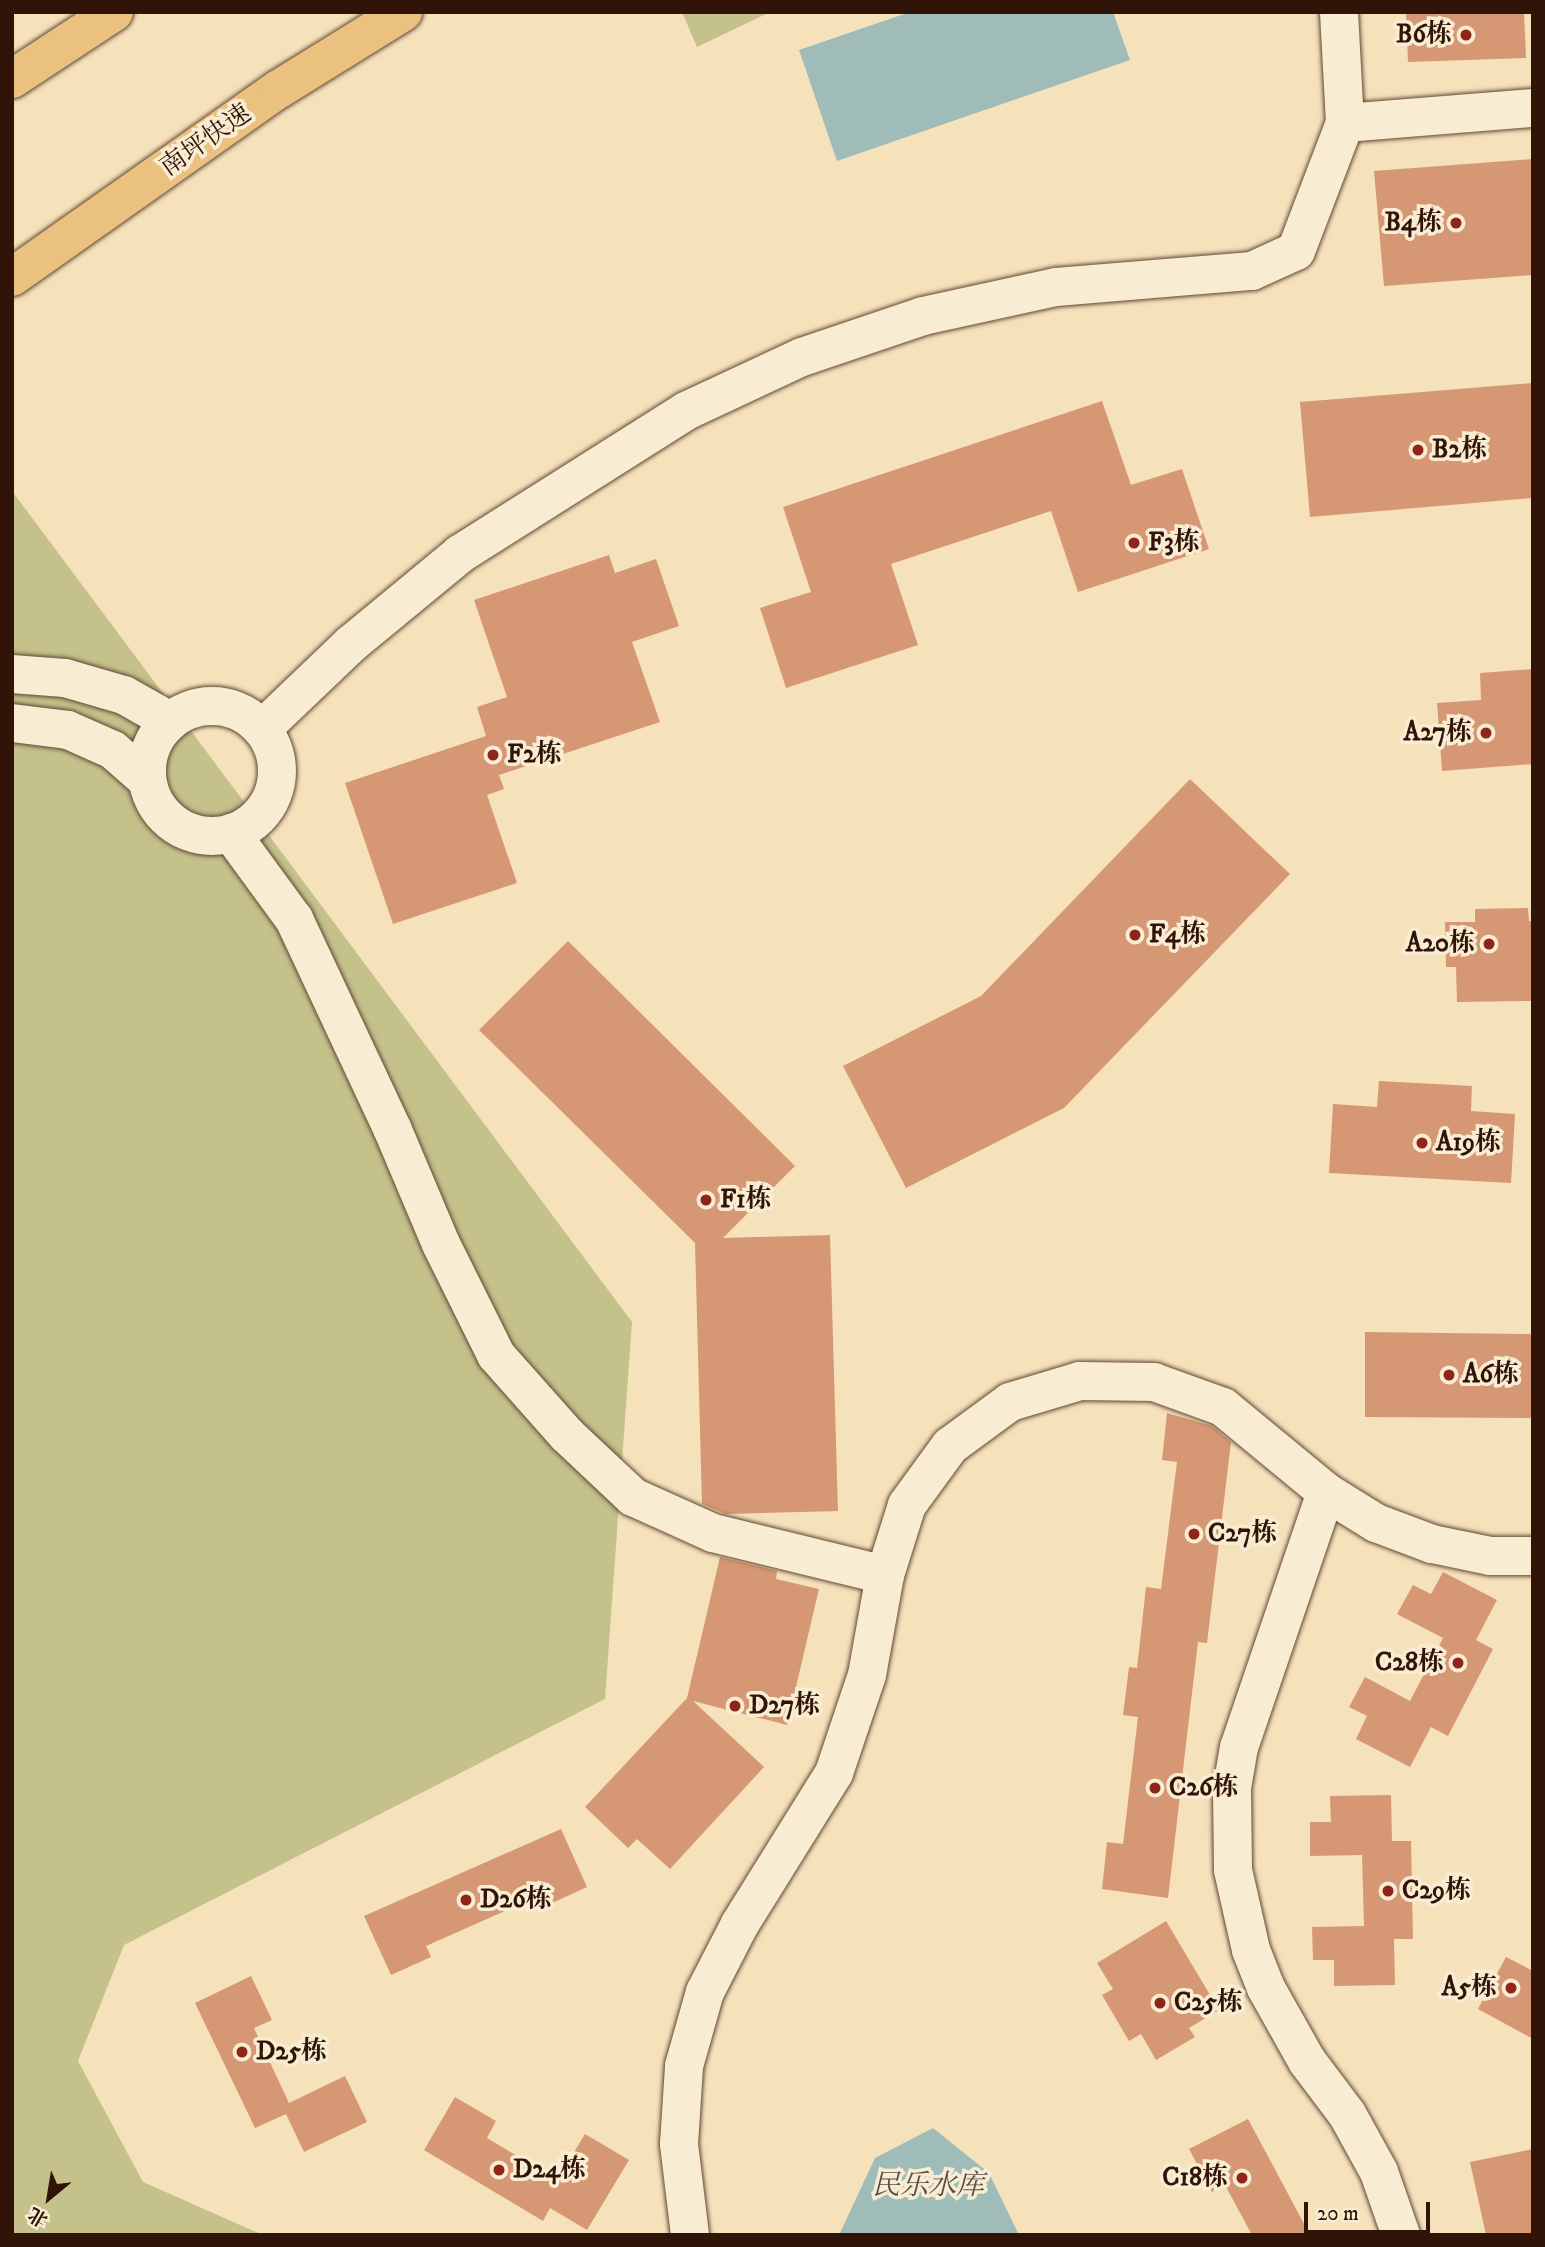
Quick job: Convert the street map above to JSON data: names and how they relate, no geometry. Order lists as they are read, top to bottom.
{
  "streets": {
    "highway": ["南坪快速"]
  },
  "water": ["民乐水库"],
  "places": [
    "B6栋",
    "B4栋",
    "B2栋",
    "F3栋",
    "A27栋",
    "F2栋",
    "F4栋",
    "A20栋",
    "A19栋",
    "F1栋",
    "A6栋",
    "C27栋",
    "C28栋",
    "D27栋",
    "C26栋",
    "C29栋",
    "D26栋",
    "A5栋",
    "C25栋",
    "D25栋",
    "D24栋",
    "C18栋"
  ],
  "scale_bar": "20 m",
  "north": "bottom left"
}
